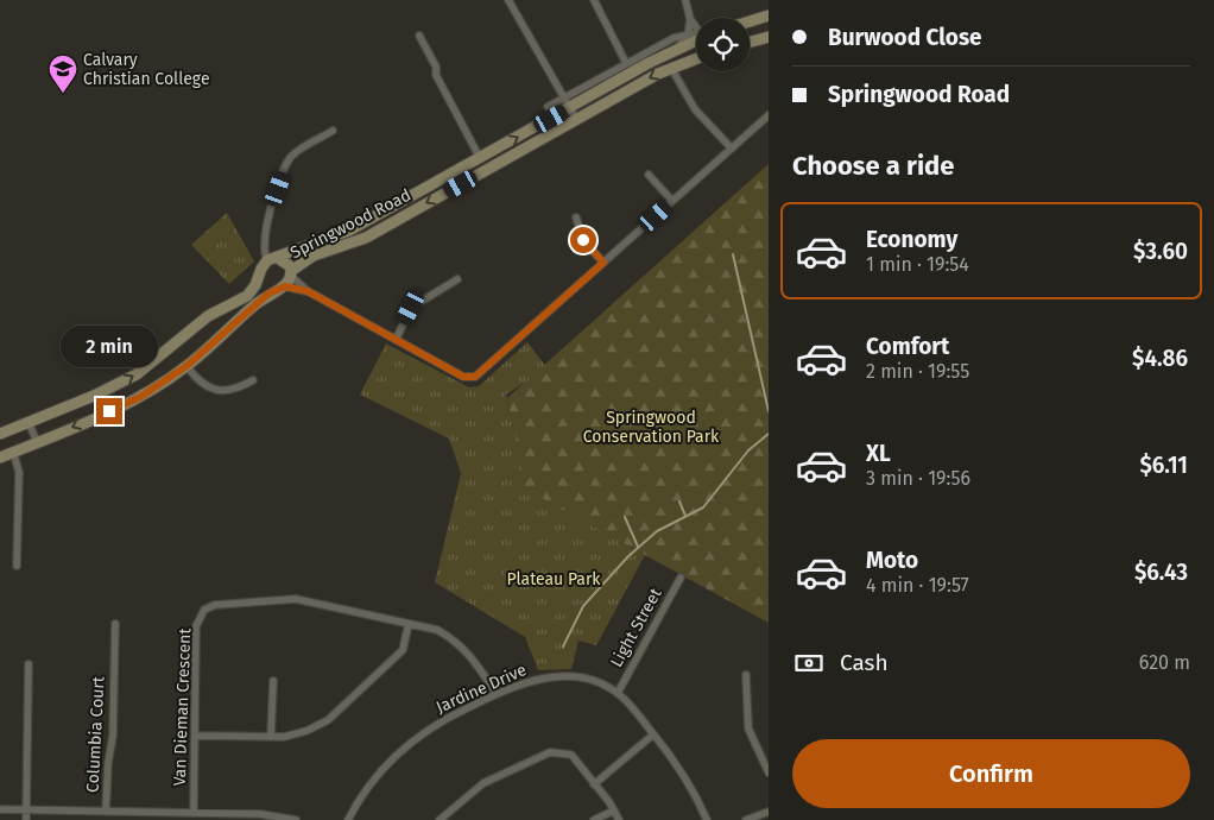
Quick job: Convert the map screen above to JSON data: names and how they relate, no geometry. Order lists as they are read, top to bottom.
{
  "streets": {
    "main road": ["Springwood Road"],
    "street": [
      "Light Street",
      "Jardine Drive",
      "Van Dieman Crescent",
      "Columbia Court"
    ]
  },
  "crossings": [
    ["Light Street", "Jardine Drive"],
    ["Jardine Drive", "Van Dieman Crescent"]
  ],
  "parks": ["Springwood Conservation Park", "Plateau Park"],
  "places": {
    "school or university": ["Calvary Christian College"]
  },
  "page": {
    "banner": ["Burwood Close", "Springwood Road"],
    "heading": "Choose a ride",
    "list": [
      {
        "name": "Economy",
        "note": "1 min · 19:54",
        "value": "$3.60"
      },
      {
        "name": "Comfort",
        "note": "2 min · 19:55",
        "value": "$4.86"
      },
      {
        "name": "XL",
        "note": "3 min · 19:56",
        "value": "$6.11"
      },
      {
        "name": "Moto",
        "note": "4 min · 19:57",
        "value": "$6.43"
      }
    ],
    "bubble": "2 min",
    "pay": ["Cash", "620 m"],
    "buttons": "Confirm"
  }
}
